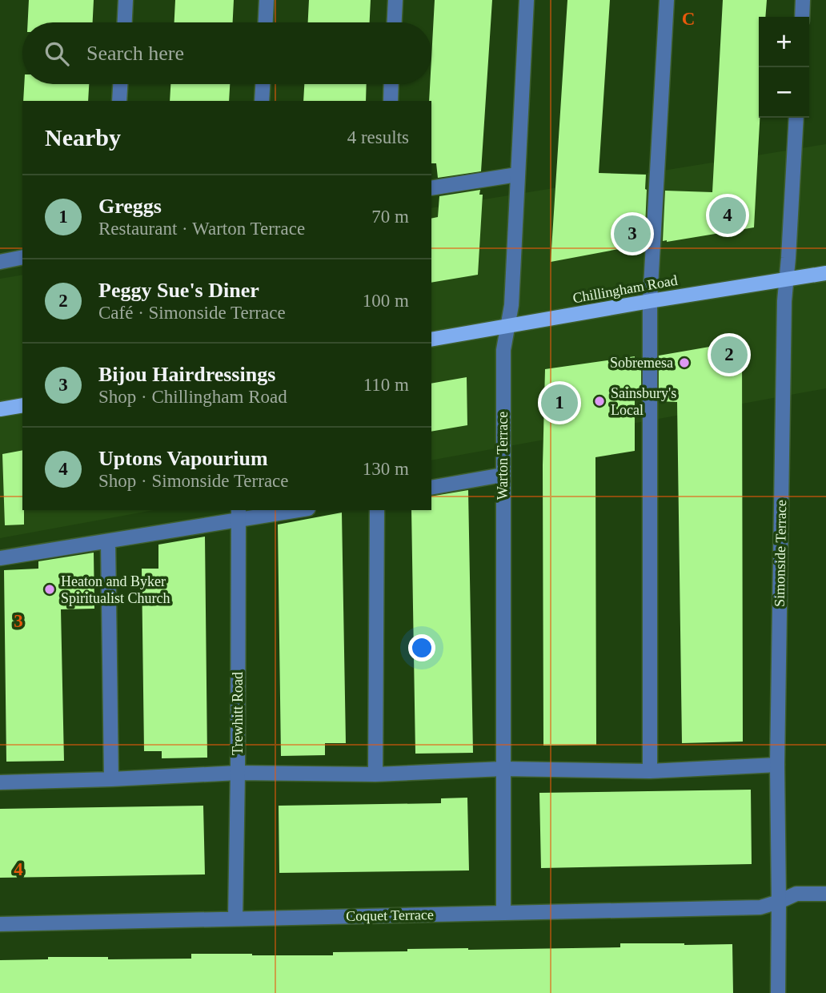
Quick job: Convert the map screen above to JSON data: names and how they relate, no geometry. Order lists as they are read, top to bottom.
{
  "streets": {
    "main road": ["Chillingham Road"],
    "street": [
      "Warton Terrace",
      "Simonside Terrace",
      "Trewhitt Road",
      "Coquet Terrace"
    ]
  },
  "crossings": [
    ["Chillingham Road", "Warton Terrace"],
    ["Chillingham Road", "Simonside Terrace"],
    ["Warton Terrace", "Coquet Terrace"],
    ["Simonside Terrace", "Coquet Terrace"],
    ["Trewhitt Road", "Coquet Terrace"]
  ],
  "places": ["Sobremesa", "Sainsbury's Local", "Heaton and Byker Spiritualist Church"],
  "page": {
    "map_buttons": ["+", "−"],
    "search": "Search here",
    "heading": ["Nearby", "4 results"],
    "list": [
      {
        "mark": "1",
        "name": "Greggs",
        "note": "Restaurant · Warton Terrace",
        "value": "70 m"
      },
      {
        "mark": "2",
        "name": "Peggy Sue's Diner",
        "note": "Café · Simonside Terrace",
        "value": "100 m"
      },
      {
        "mark": "3",
        "name": "Bijou Hairdressings",
        "note": "Shop · Chillingham Road",
        "value": "110 m"
      },
      {
        "mark": "4",
        "name": "Uptons Vapourium",
        "note": "Shop · Simonside Terrace",
        "value": "130 m"
      }
    ],
    "pins": [
      "4",
      "3",
      "2",
      "1"
    ]
  },
  "grid": {
    "columns": ["C"],
    "rows": ["3", "4"]
  }
}
